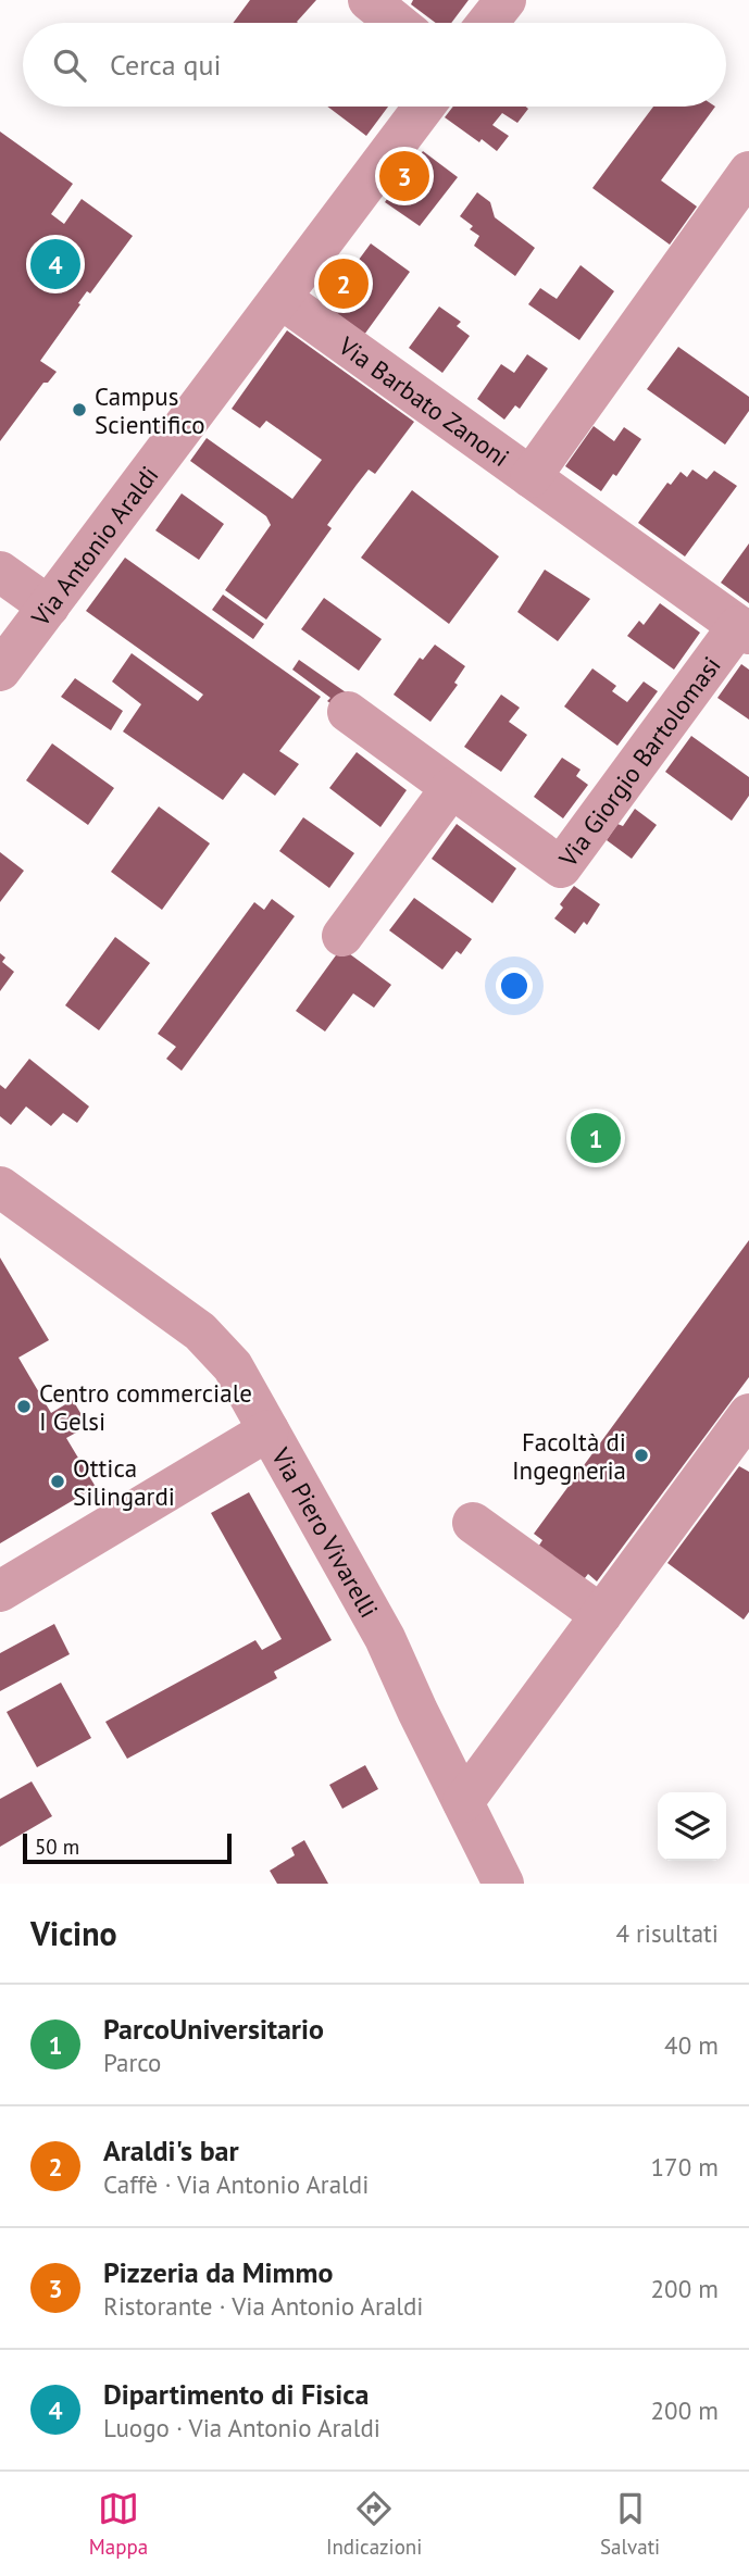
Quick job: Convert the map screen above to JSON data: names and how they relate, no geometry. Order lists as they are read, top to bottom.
{
  "streets": {
    "street": [
      "Via Barbato Zanoni",
      "Via Antonio Araldi",
      "Via Giorgio Bartolomasi",
      "Via Piero Vivarelli"
    ]
  },
  "crossings": [
    ["Via Barbato Zanoni", "Via Antonio Araldi"],
    ["Via Barbato Zanoni", "Via Giorgio Bartolomasi"]
  ],
  "places": [
    "Campus Scientifico",
    "Centro commerciale I Gelsi",
    "Facoltà di Ingegneria",
    "Ottica Silingardi"
  ],
  "scale_bar": "50 m",
  "page": {
    "search": "Cerca qui",
    "pins": [
      "3",
      "4",
      "2",
      "1"
    ],
    "scale": "50 m",
    "heading": ["Vicino", "4 risultati"],
    "list": [
      {
        "mark": "1",
        "name": "ParcoUniversitario",
        "note": "Parco",
        "value": "40 m"
      },
      {
        "mark": "2",
        "name": "Araldi's bar",
        "note": "Caffè · Via Antonio Araldi",
        "value": "170 m"
      },
      {
        "mark": "3",
        "name": "Pizzeria da Mimmo",
        "note": "Ristorante · Via Antonio Araldi",
        "value": "200 m"
      },
      {
        "mark": "4",
        "name": "Dipartimento di Fisica",
        "note": "Luogo · Via Antonio Araldi",
        "value": "200 m"
      }
    ],
    "nav": ["Mappa", "Indicazioni", "Salvati"]
  }
}
